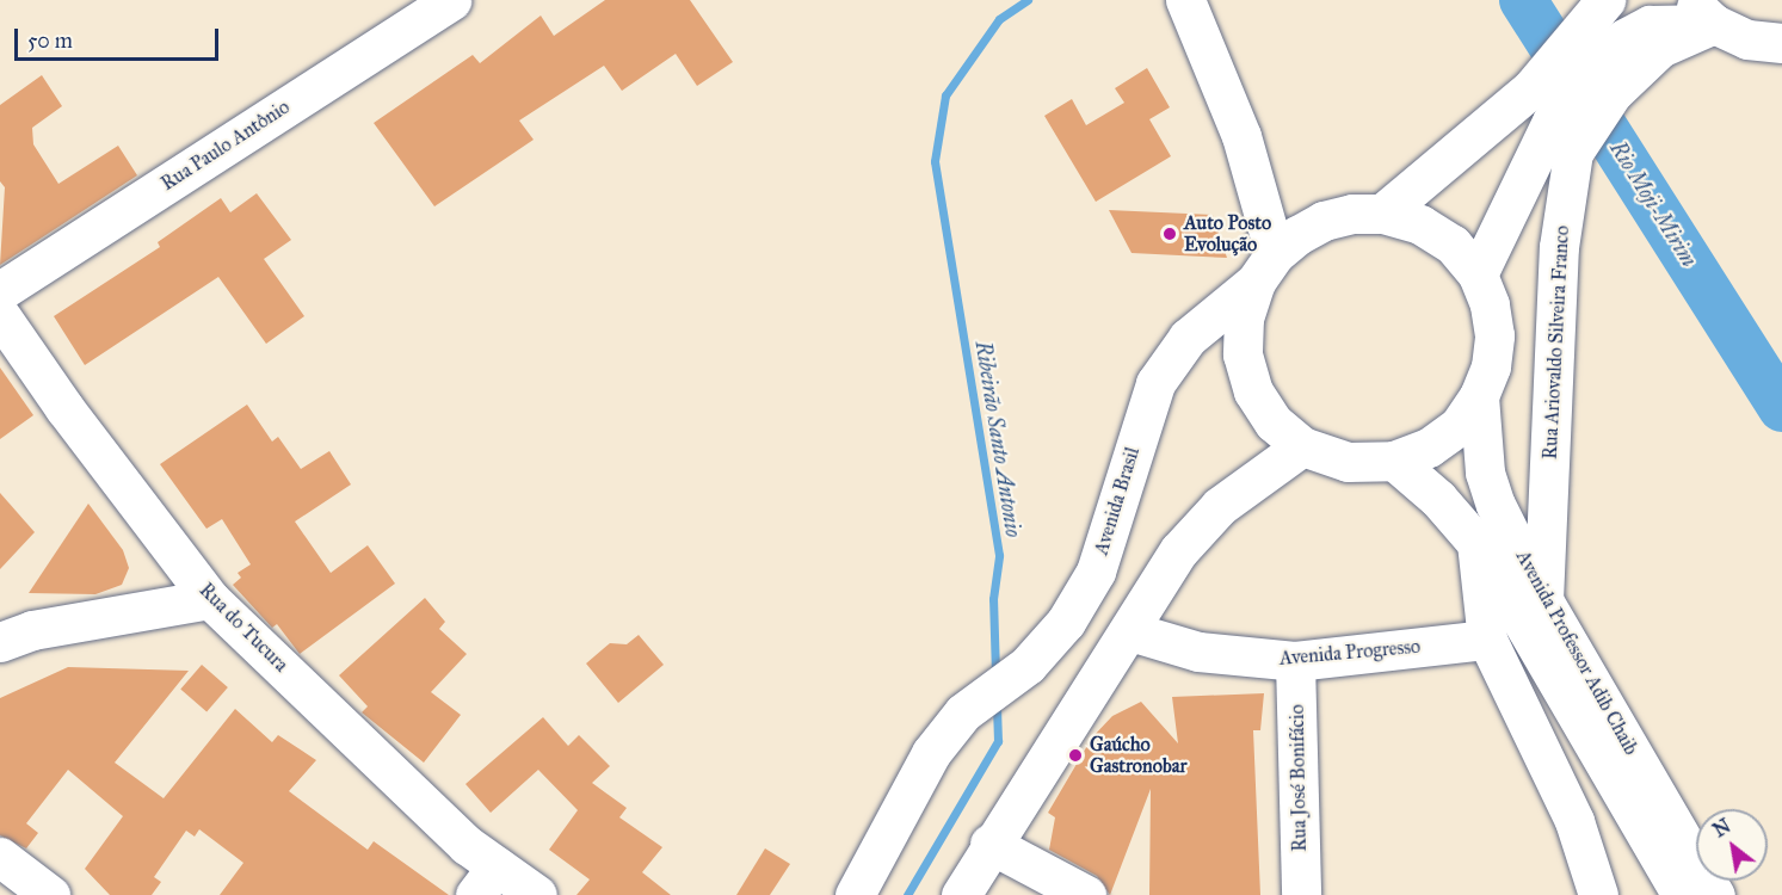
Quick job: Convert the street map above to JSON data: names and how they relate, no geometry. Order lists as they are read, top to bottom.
{
  "streets": {
    "main road": [
      "Rua Paulo Antônio",
      "Rua Ariovaldo Silveira Franco",
      "Avenida Brasil",
      "Rua do Tucura",
      "Avenida Progresso",
      "Avenida Professor Adib Chaib",
      "Rua José Bonifácio"
    ]
  },
  "crossings": [
    ["Rua Ariovaldo Silveira Franco", "Avenida Professor Adib Chaib"],
    ["Avenida Brasil", "Avenida Professor Adib Chaib"],
    ["Avenida Progresso", "Rua José Bonifácio"]
  ],
  "water": ["Rio Moji-Mirim", "Ribeirão Santo Antonio"],
  "places": ["Auto Posto Evolução", "Gaúcho Gastronobar"],
  "scale_bar": "50 m",
  "north": "top left"
}
